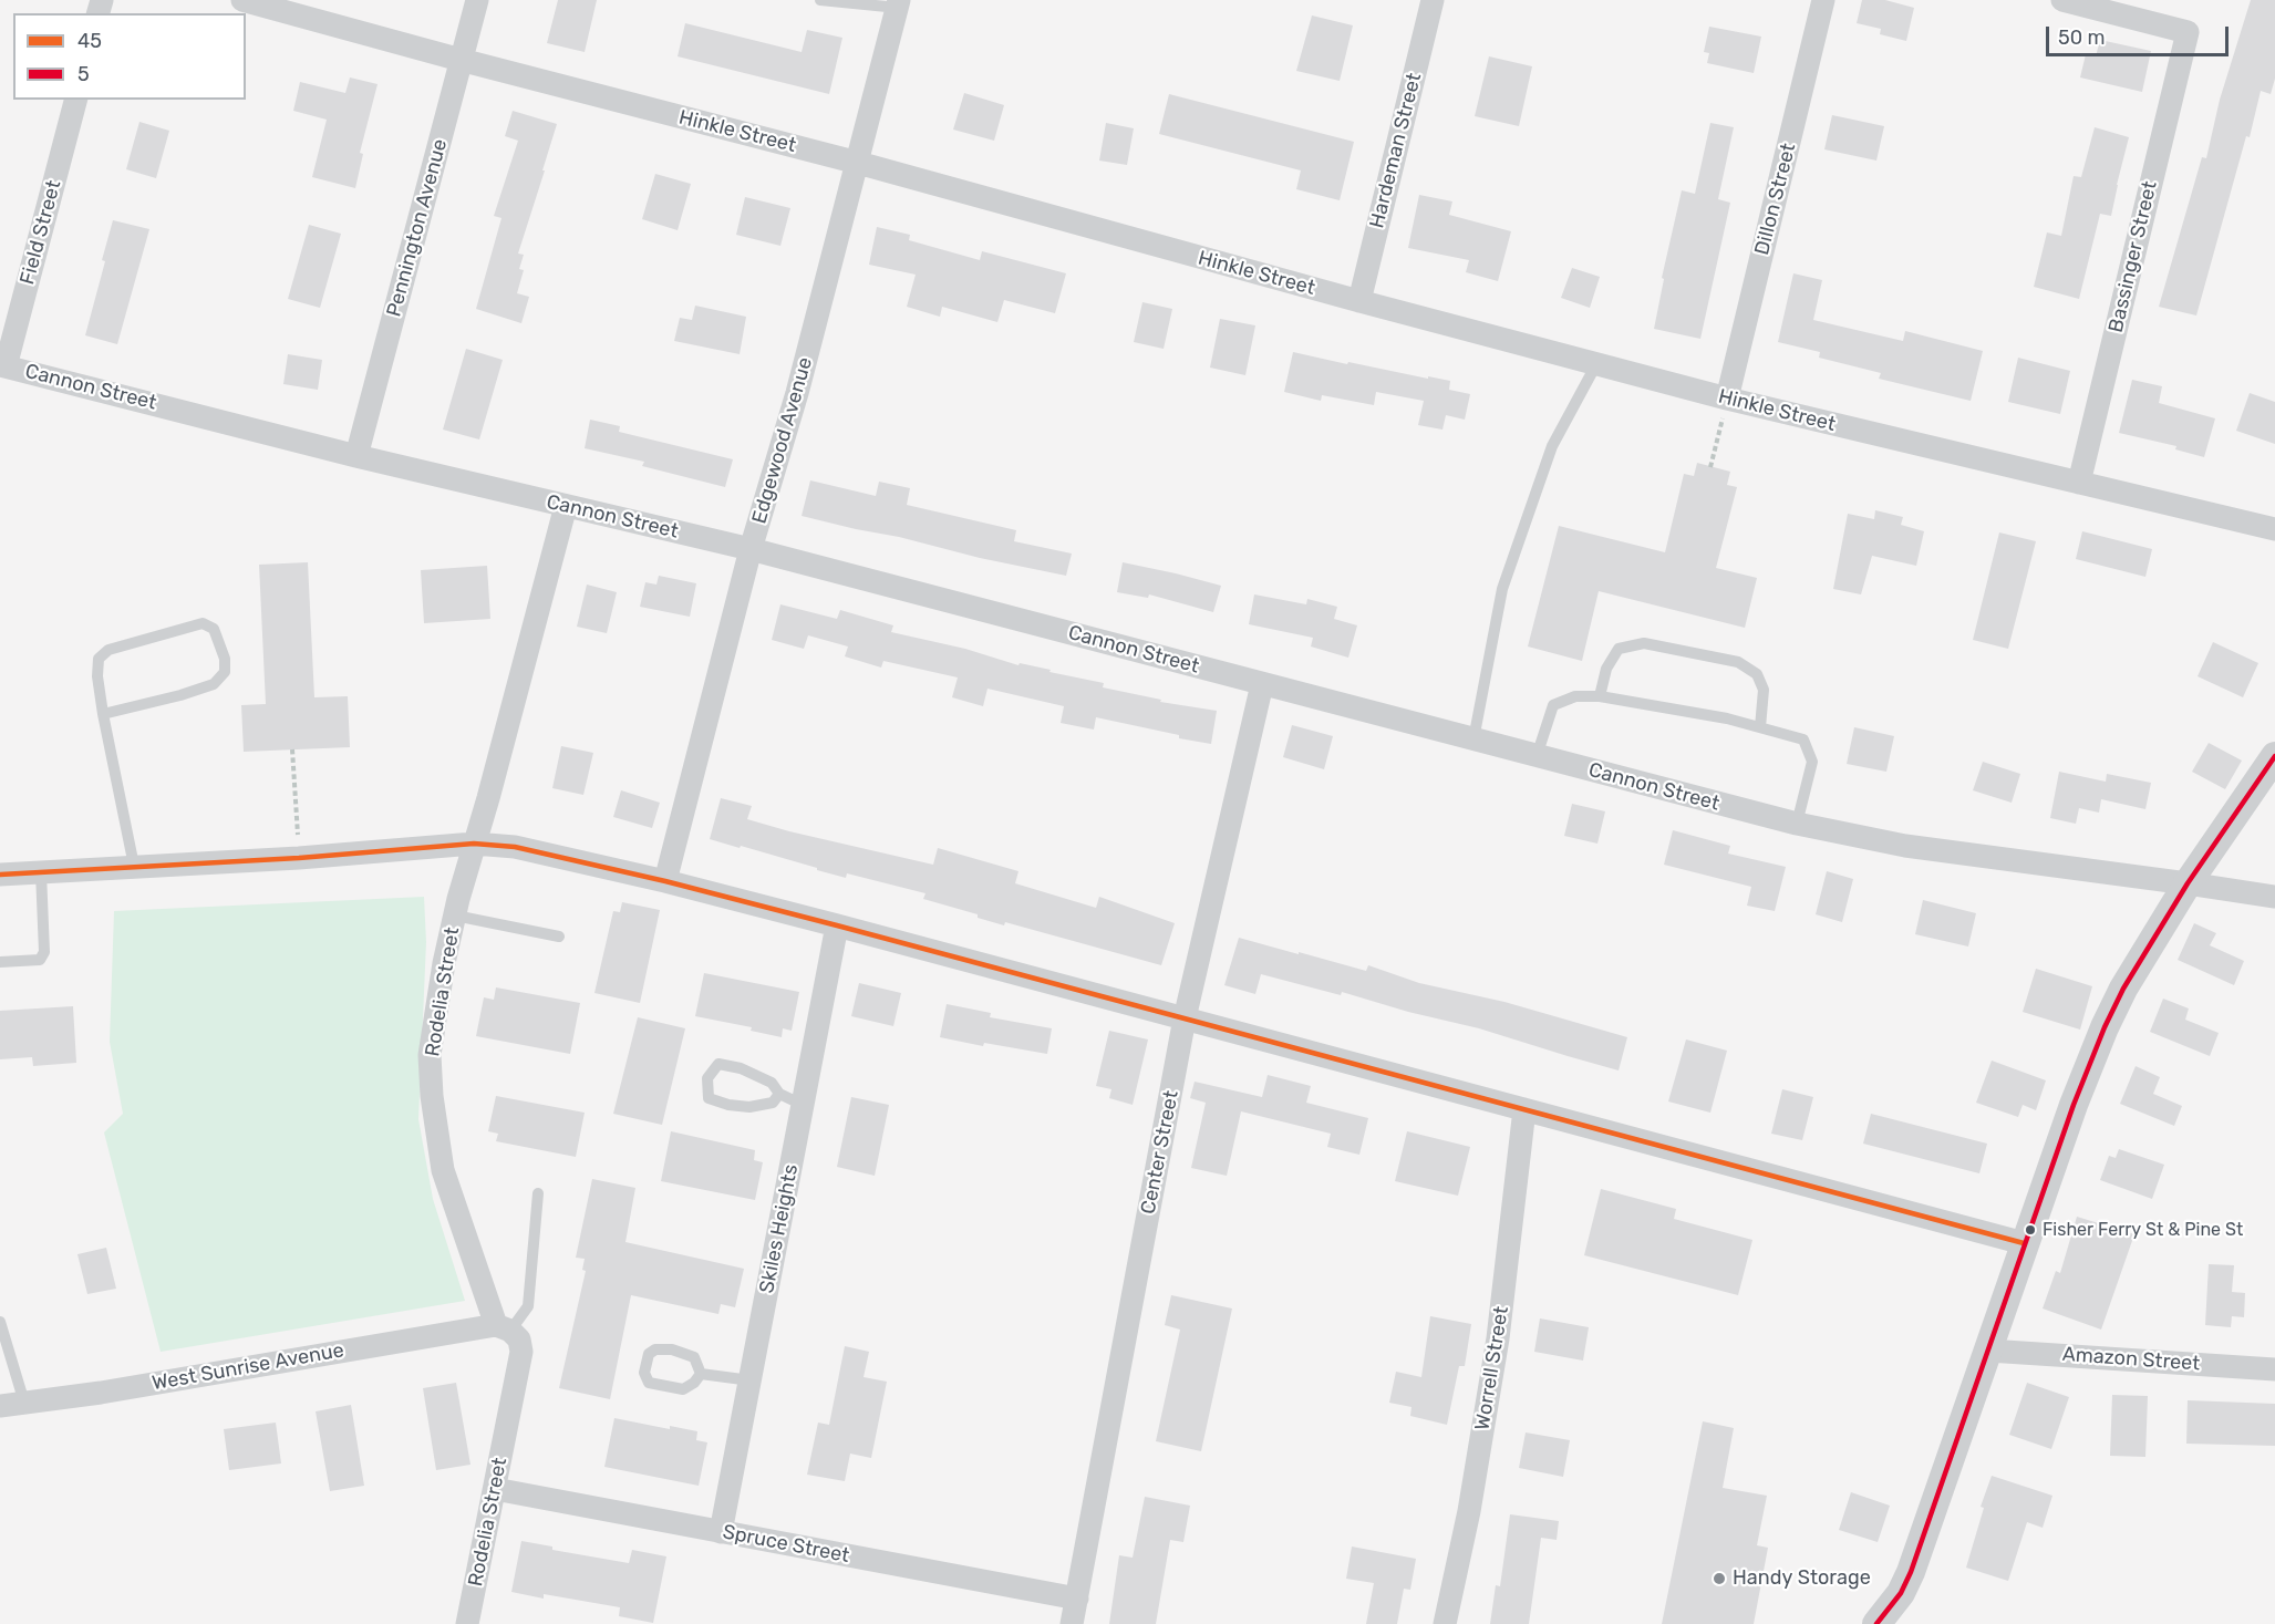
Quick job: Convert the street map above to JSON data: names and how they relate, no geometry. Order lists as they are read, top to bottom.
{
  "streets": {
    "street": [
      "Hinkle Street",
      "Hardeman Street",
      "Dillon Street",
      "Pennington Avenue",
      "Field Street",
      "Bassinger Street",
      "Cannon Street",
      "Edgewood Avenue",
      "Rodelia Street",
      "Center Street",
      "Skiles Heights",
      "Amazon Street",
      "West Sunrise Avenue",
      "Worrell Street",
      "Spruce Street"
    ]
  },
  "crossings": [
    ["Hinkle Street", "Hardeman Street"],
    ["Hinkle Street", "Dillon Street"],
    ["Hinkle Street", "Pennington Avenue"],
    ["Hinkle Street", "Bassinger Street"],
    ["Hinkle Street", "Edgewood Avenue"],
    ["Pennington Avenue", "Cannon Street"],
    ["Field Street", "Cannon Street"],
    ["Cannon Street", "Edgewood Avenue"],
    ["Cannon Street", "Rodelia Street"],
    ["Cannon Street", "Center Street"],
    ["Rodelia Street", "West Sunrise Avenue"],
    ["Rodelia Street", "Spruce Street"],
    ["Center Street", "Spruce Street"],
    ["Skiles Heights", "Spruce Street"]
  ],
  "places": ["Fisher Ferry St & Pine St", "Handy Storage"],
  "lines": ["transit line 5", "transit line 45"],
  "legend": ["45", "5"],
  "scale_bar": "50 m"
}
